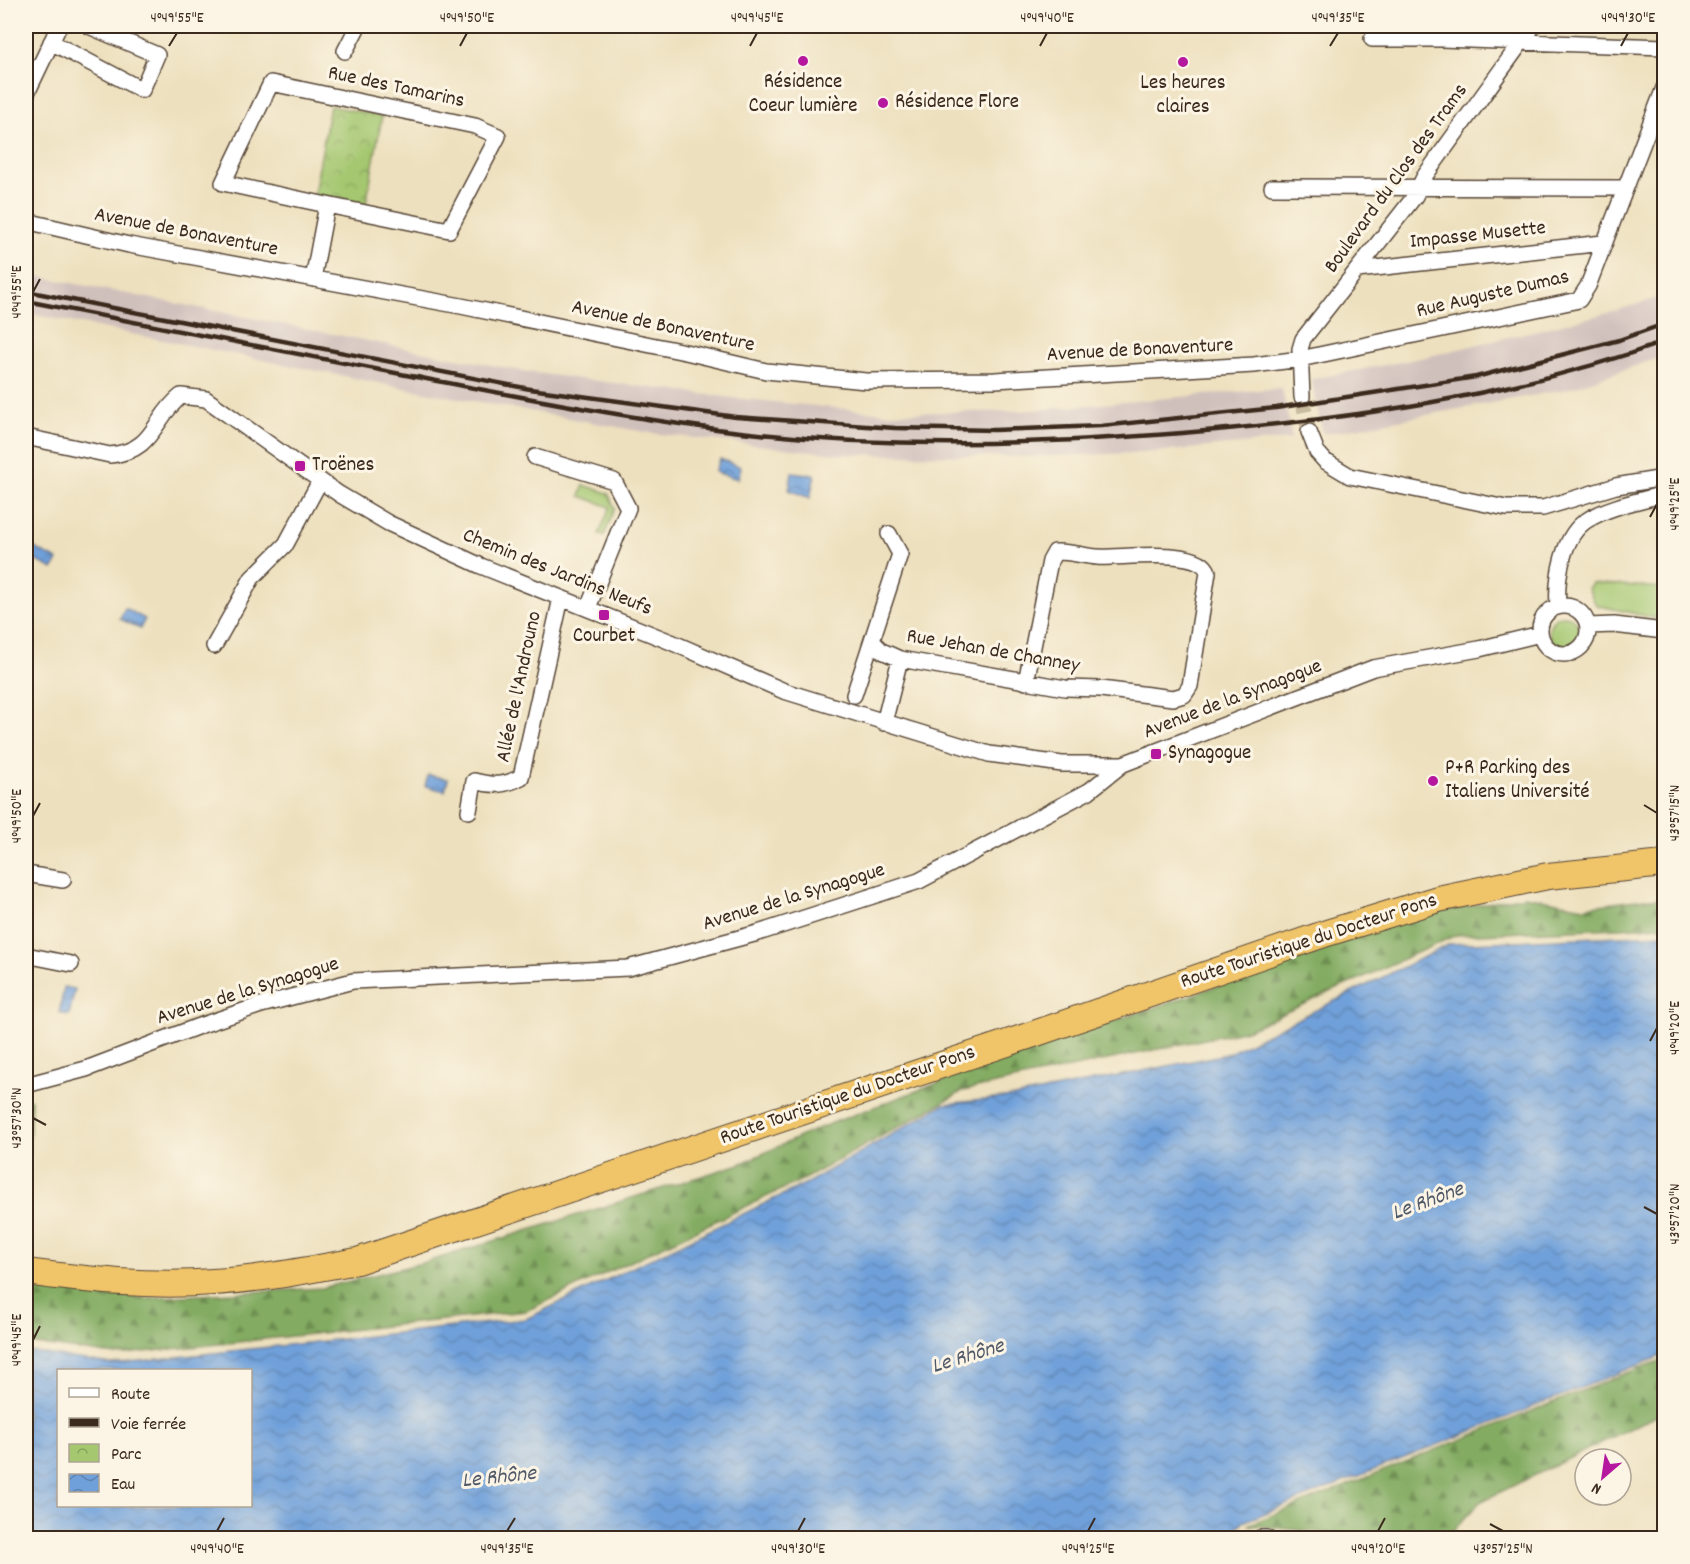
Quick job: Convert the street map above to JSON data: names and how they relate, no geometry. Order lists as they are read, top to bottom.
{
  "streets": {
    "highway": ["Route Touristique du Docteur Pons"],
    "street": [
      "Rue des Tamarins",
      "Boulevard du Clos des Trams",
      "Avenue de Bonaventure",
      "Impasse Musette",
      "Rue Auguste Dumas",
      "Chemin des Jardins Neufs",
      "Rue Jehan de Channey",
      "Allée de l'Androuno",
      "Avenue de la Synagogue"
    ]
  },
  "crossings": [
    ["Boulevard du Clos des Trams", "Avenue de Bonaventure"],
    ["Boulevard du Clos des Trams", "Impasse Musette"],
    ["Boulevard du Clos des Trams", "Rue Auguste Dumas"],
    ["Avenue de Bonaventure", "Rue Auguste Dumas"],
    ["Impasse Musette", "Rue Auguste Dumas"],
    ["Chemin des Jardins Neufs", "Allée de l'Androuno"],
    ["Chemin des Jardins Neufs", "Avenue de la Synagogue"]
  ],
  "water": ["Le Rhône"],
  "places": {
    "other": [
      "Résidence Coeur lumière",
      "Les heures claires",
      "Résidence Flore",
      "P+R Parking des Italiens Université"
    ],
    "transit": ["Troënes", "Courbet", "Synagogue"]
  },
  "legend": [
    "Route",
    "Voie ferrée",
    "Parc",
    "Eau"
  ],
  "north": "bottom left",
  "coordinates": [
    "4°49'55\"E",
    "4°49'50\"E",
    "4°49'45\"E",
    "4°49'40\"E",
    "4°49'35\"E",
    "4°49'30\"E",
    "4°49'25\"E",
    "43°57'15\"N",
    "4°49'20\"E",
    "43°57'30\"N",
    "43°57'20\"N",
    "43°57'25\"N"
  ]
}
